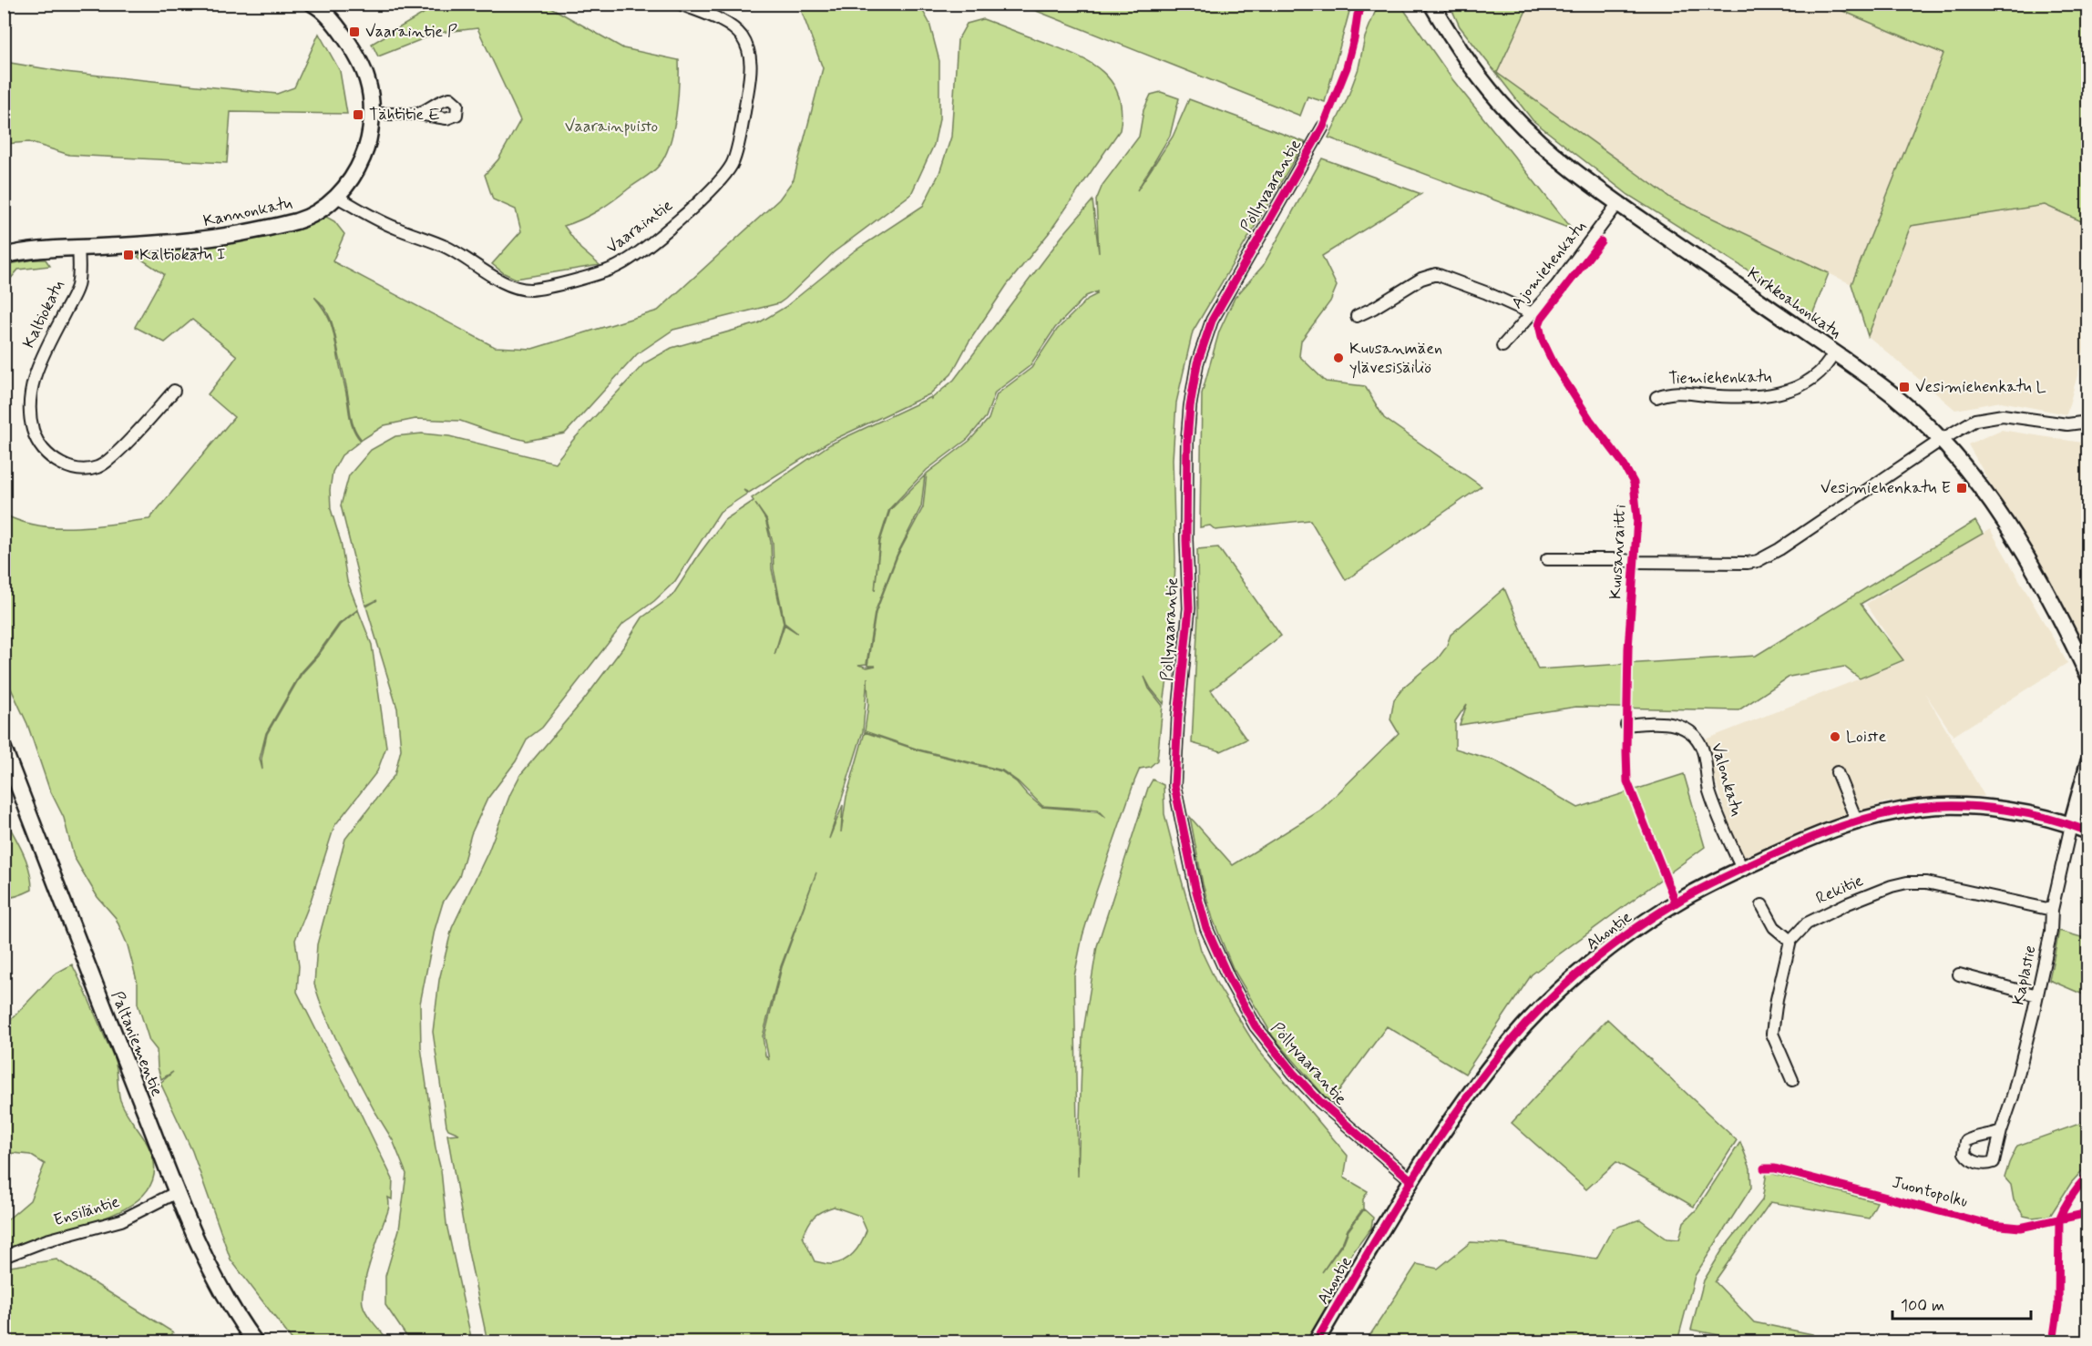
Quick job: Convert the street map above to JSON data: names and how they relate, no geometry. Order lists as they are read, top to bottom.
{
  "streets": {
    "street": [
      "Pöllyvaarantie",
      "Kannonkatu",
      "Vaaraintie",
      "Ajomiehenkatu",
      "Kirkkoahonkatu",
      "Kaltiokatu",
      "Tiemiehenkatu",
      "Valonkatu",
      "Rekitie",
      "Ahontie",
      "Kaplastie",
      "Paltaniementie",
      "Ensiläntie"
    ],
    "cycle path": ["Kuusanraitti", "Juontopolku"]
  },
  "crossings": [
    ["Pöllyvaarantie", "Ahontie"],
    ["Kannonkatu", "Vaaraintie"],
    ["Kannonkatu", "Kaltiokatu"],
    ["Ajomiehenkatu", "Kirkkoahonkatu"],
    ["Kirkkoahonkatu", "Tiemiehenkatu"],
    ["Valonkatu", "Ahontie"],
    ["Rekitie", "Kaplastie"],
    ["Ahontie", "Kaplastie"],
    ["Paltaniementie", "Ensiläntie"]
  ],
  "parks": ["Vaarainpuisto"],
  "places": {
    "transit": [
      "Vaaraintie P",
      "Tähtitie E",
      "Kaltiokatu I",
      "Vesimiehenkatu L",
      "Vesimiehenkatu E"
    ],
    "other": ["Kuusanmäen ylävesisäiliö", "Loiste"]
  },
  "scale_bar": "100 m"
}
